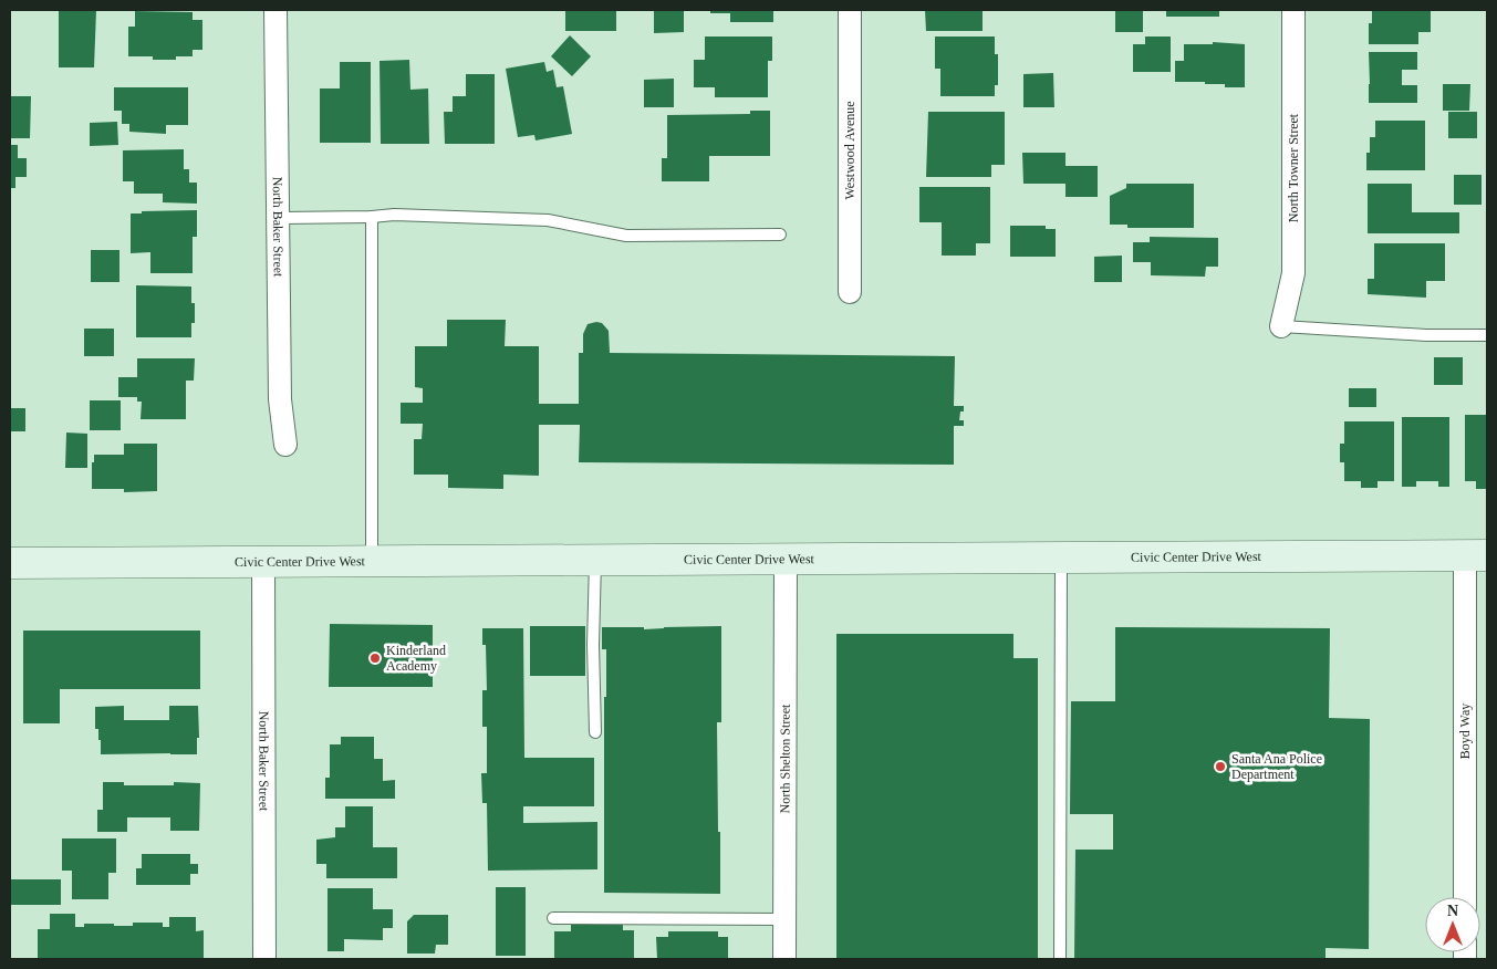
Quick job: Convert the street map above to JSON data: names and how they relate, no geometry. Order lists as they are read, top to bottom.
{
  "streets": {
    "main road": ["Civic Center Drive West"],
    "street": [
      "Westwood Avenue",
      "North Towner Street",
      "North Baker Street",
      "Boyd Way",
      "North Shelton Street"
    ]
  },
  "crossings": [
    ["North Baker Street", "Civic Center Drive West"],
    ["Civic Center Drive West", "Boyd Way"],
    ["Civic Center Drive West", "North Shelton Street"]
  ],
  "places": ["Kinderland Academy", "Santa Ana Police Department"],
  "north": "top"
}
